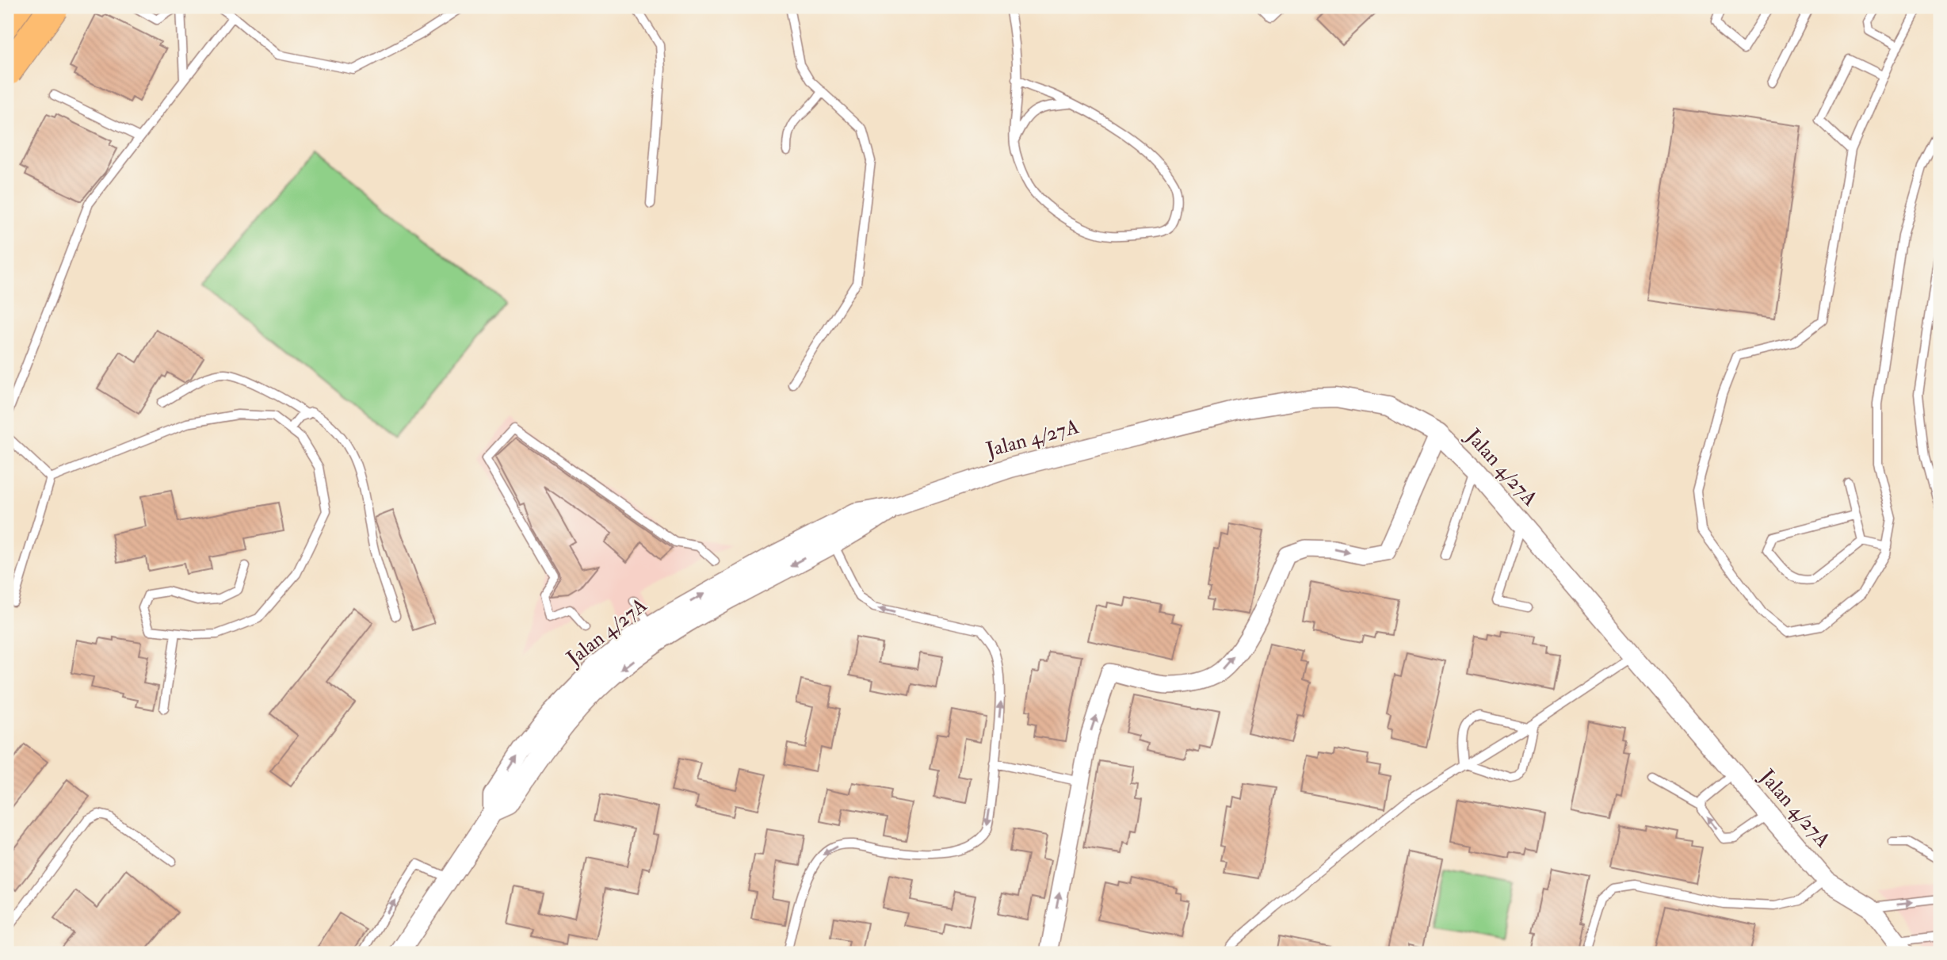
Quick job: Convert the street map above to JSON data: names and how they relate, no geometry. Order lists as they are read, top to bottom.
{
  "streets": {
    "street": ["Jalan 4/27A"]
  }
}
